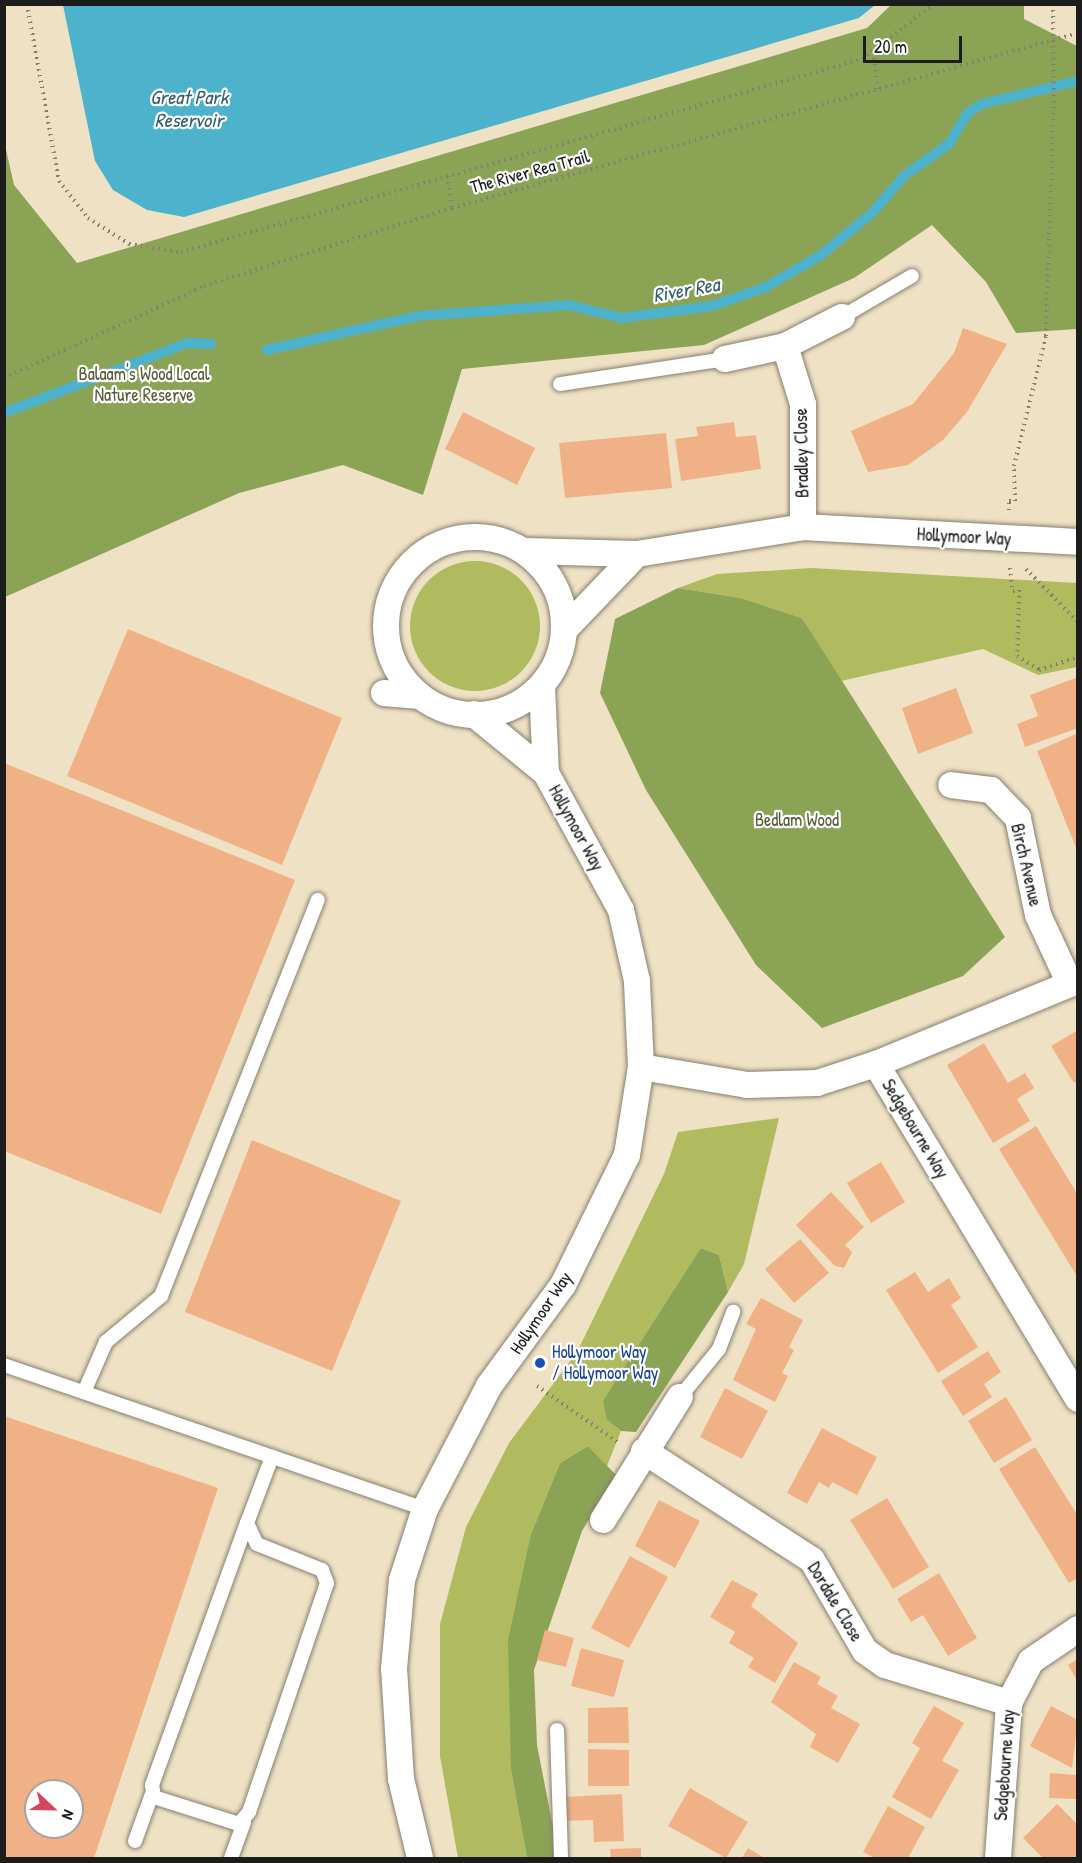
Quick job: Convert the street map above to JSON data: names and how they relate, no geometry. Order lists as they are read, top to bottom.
{
  "streets": {
    "street": [
      "Bradley Close",
      "Hollymoor Way",
      "Birch Avenue",
      "Sedgebourne Way",
      "Dordale Close"
    ],
    "path": ["The River Rea Trail"]
  },
  "crossings": [
    ["Bradley Close", "Hollymoor Way"],
    ["Hollymoor Way", "Sedgebourne Way"],
    ["Birch Avenue", "Sedgebourne Way"],
    ["Sedgebourne Way", "Dordale Close"]
  ],
  "water": ["Great Park Reservoir", "River Rea"],
  "parks": ["Balaam's Wood Local Nature Reserve", "Bedlam Wood"],
  "places": ["Hollymoor Way / Hollymoor Way"],
  "scale_bar": "20 m",
  "north": "right"
}
